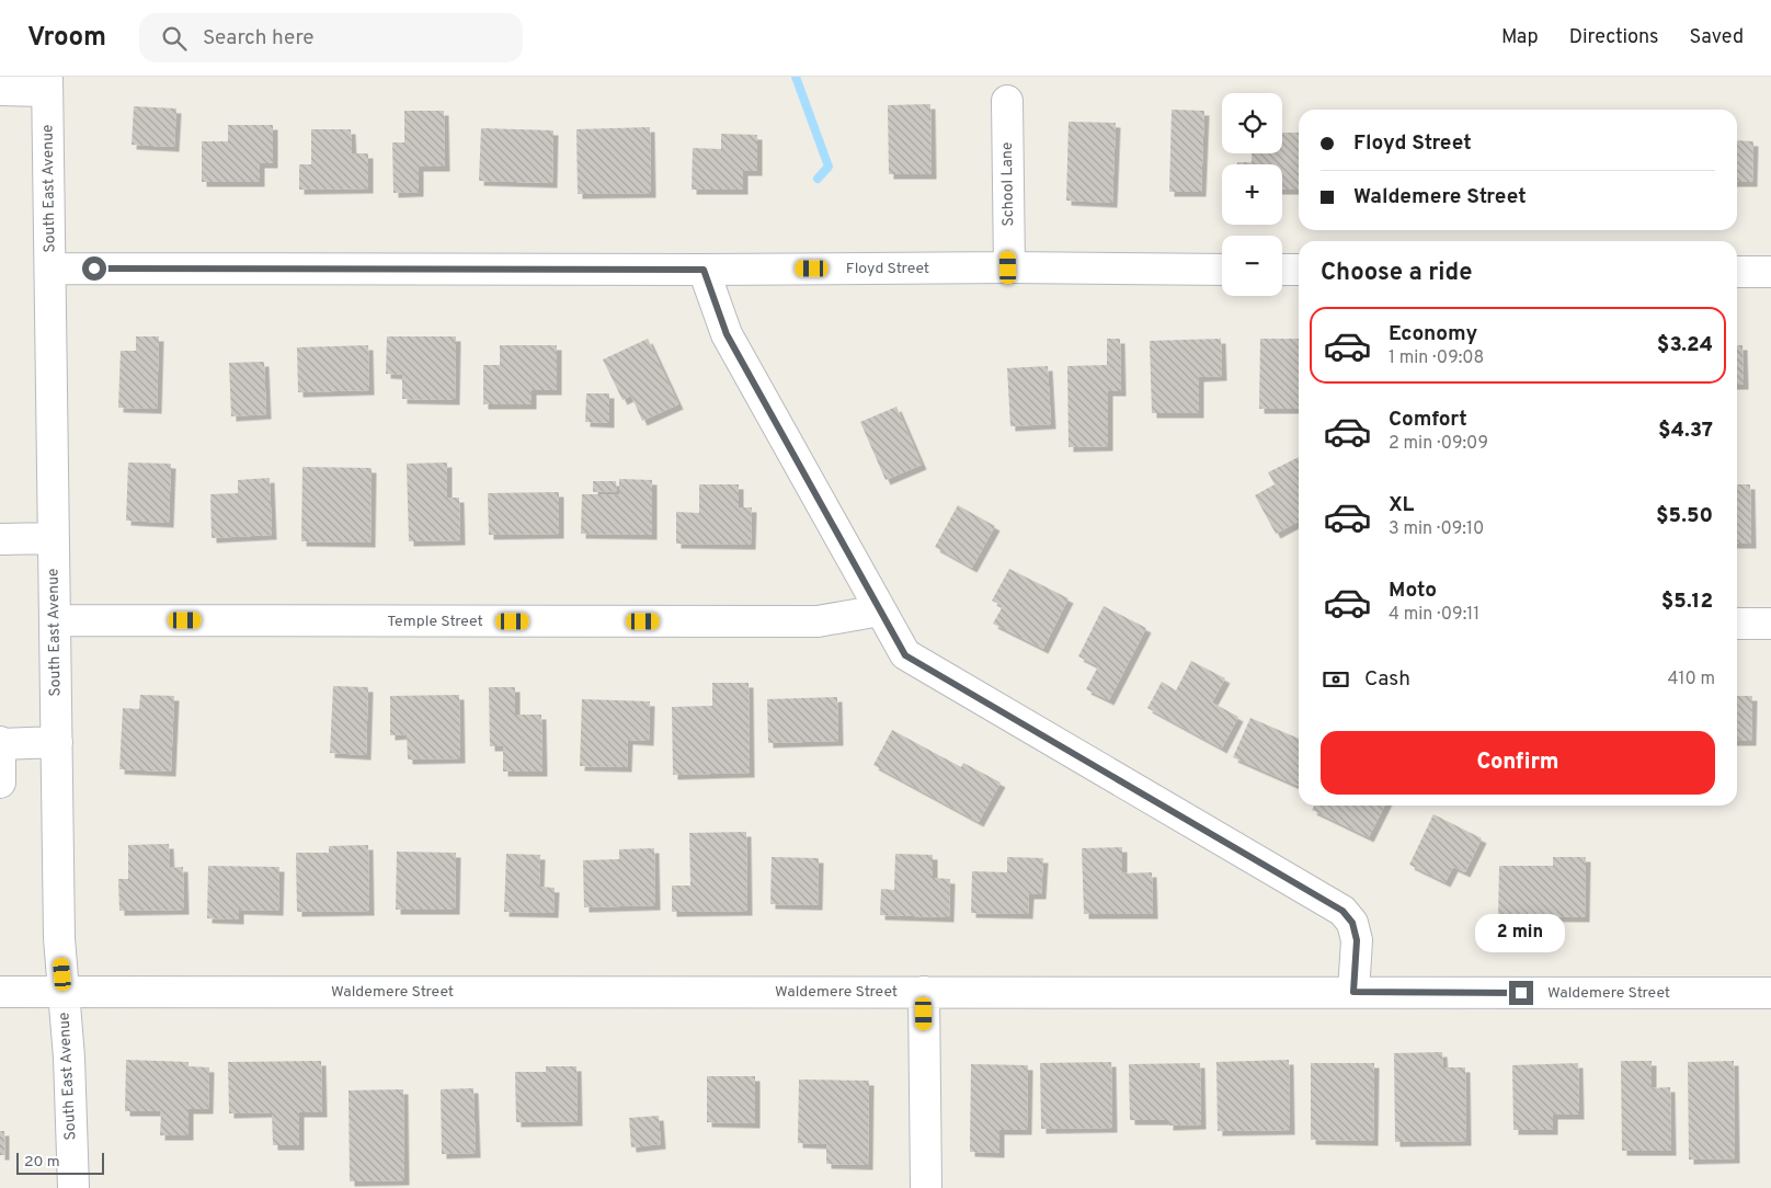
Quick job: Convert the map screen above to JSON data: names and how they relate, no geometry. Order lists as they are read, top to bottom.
{
  "streets": {
    "street": [
      "School Lane",
      "South East Avenue",
      "Floyd Street",
      "Temple Street",
      "Waldemere Street"
    ]
  },
  "crossings": [
    ["School Lane", "Floyd Street"],
    ["South East Avenue", "Floyd Street"],
    ["South East Avenue", "Temple Street"],
    ["South East Avenue", "Waldemere Street"]
  ],
  "scale_bar": "20 m",
  "page": {
    "header": "Vroom",
    "search": "Search here",
    "nav": ["Map", "Directions", "Saved"],
    "map_buttons": ["+", "−"],
    "banner": ["Floyd Street", "Waldemere Street"],
    "heading": "Choose a ride",
    "list": [
      {
        "name": "Economy",
        "note": "1 min · 09:08",
        "value": "$3.24"
      },
      {
        "name": "Comfort",
        "note": "2 min · 09:09",
        "value": "$4.37"
      },
      {
        "name": "XL",
        "note": "3 min · 09:10",
        "value": "$5.50"
      },
      {
        "name": "Moto",
        "note": "4 min · 09:11",
        "value": "$5.12"
      }
    ],
    "pay": ["Cash", "410 m"],
    "buttons": "Confirm",
    "bubble": "2 min",
    "scale": "20 m"
  }
}
